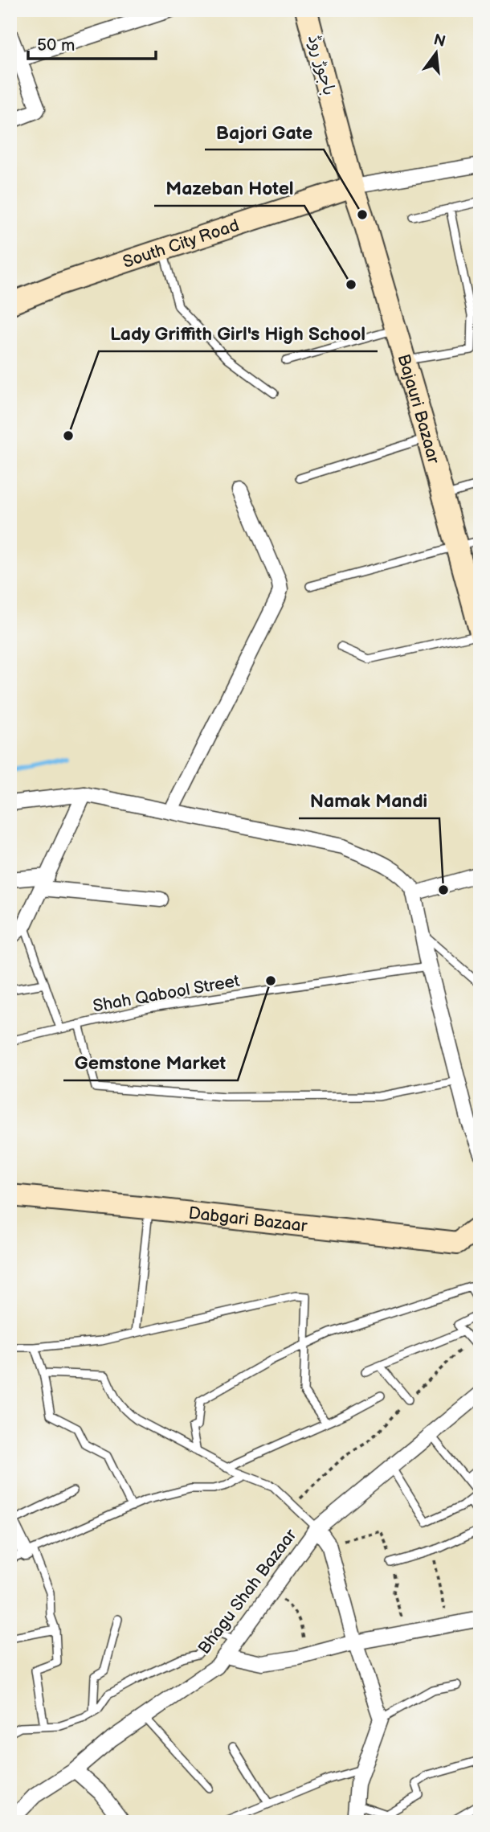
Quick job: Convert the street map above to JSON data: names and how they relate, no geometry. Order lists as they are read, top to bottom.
{
  "streets": {
    "main road": [
      "باجوڑ روڈ",
      "South City Road",
      "Bajauri Bazaar",
      "Dabgari Bazaar"
    ],
    "street": ["Bhagu Shah Bazaar"],
    "lane": ["Shah Qabool Street"]
  },
  "crossings": [
    ["باجوڑ روڈ", "South City Road"],
    ["باجوڑ روڈ", "Bajauri Bazaar"],
    ["South City Road", "Bajauri Bazaar"]
  ],
  "places": [
    "Bajori Gate",
    "Mazeban Hotel",
    "Lady Griffith Girl's High School",
    "Namak Mandi",
    "Gemstone Market"
  ],
  "scale_bar": "50 m",
  "north": "top"
}
